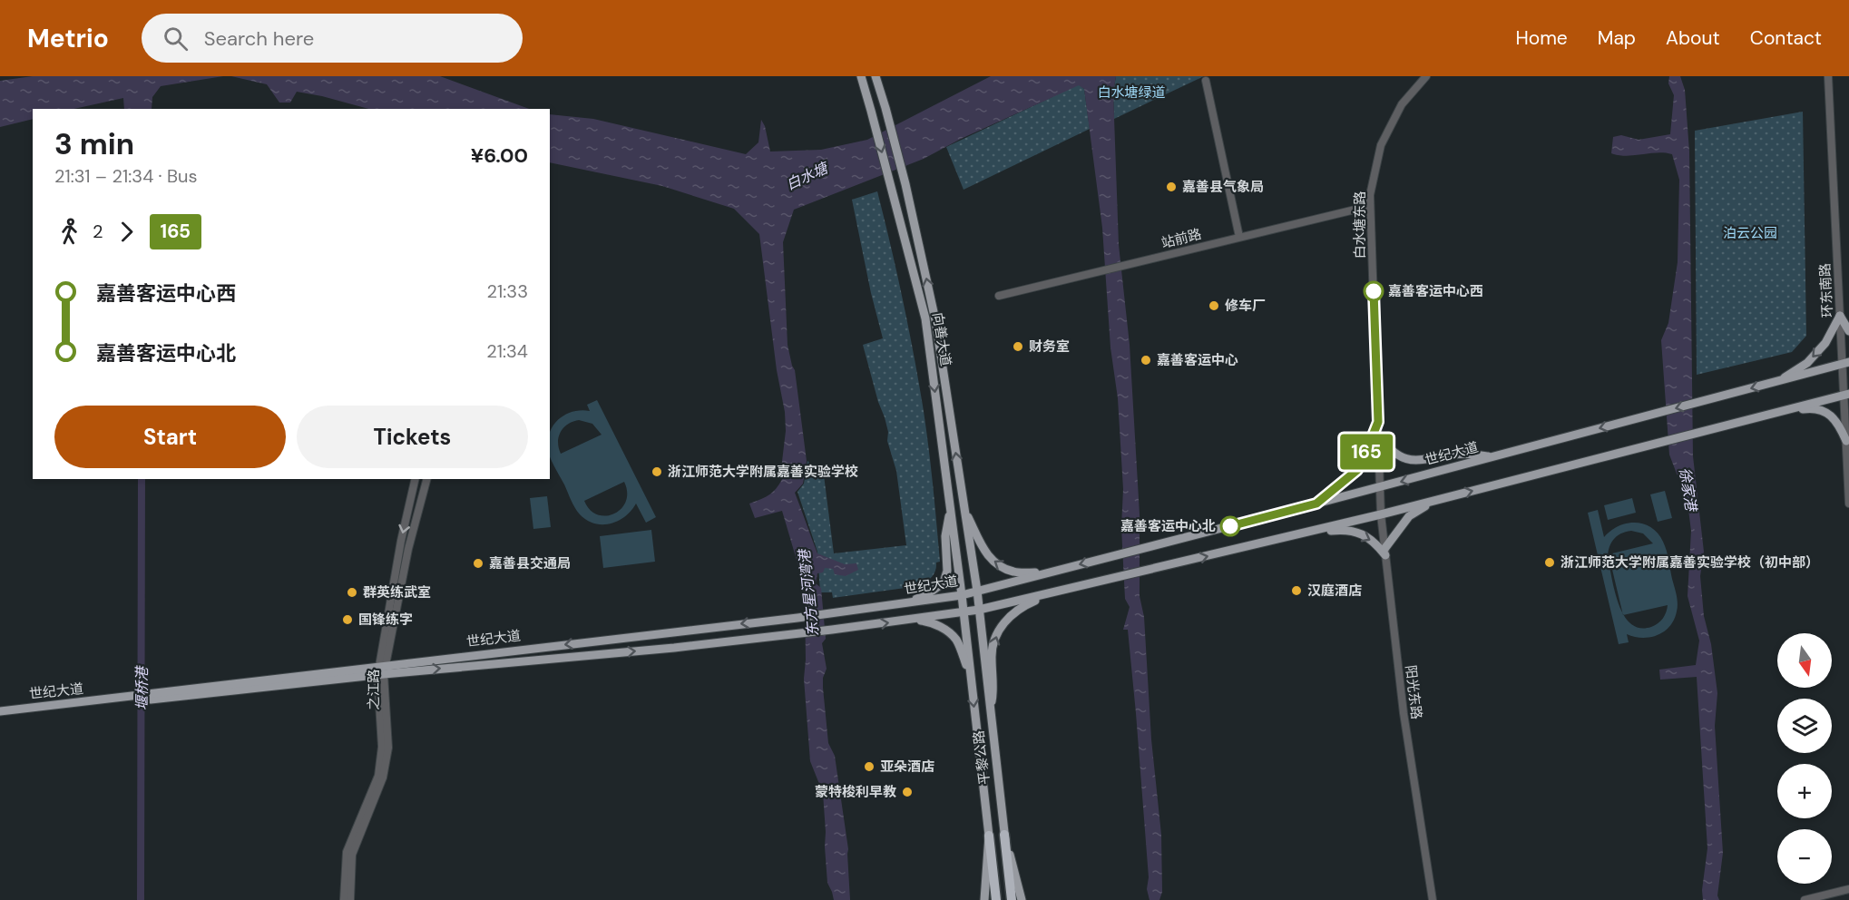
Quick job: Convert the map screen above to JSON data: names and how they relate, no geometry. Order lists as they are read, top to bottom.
{
  "streets": {
    "main road": ["向善大道", "世纪大道", "平黎公路"],
    "street": [
      "白水塘东路",
      "站前路",
      "环东南路",
      "之江路",
      "阳光东路"
    ]
  },
  "crossings": [
    ["白水塘东路", "站前路"],
    ["白水塘东路", "世纪大道"],
    ["白水塘东路", "阳光东路"],
    ["环东南路", "世纪大道"],
    ["向善大道", "世纪大道"],
    ["向善大道", "平黎公路"],
    ["世纪大道", "之江路"],
    ["世纪大道", "阳光东路"],
    ["世纪大道", "平黎公路"]
  ],
  "water": [
    "白水塘",
    "徐家港",
    "东方星河湾港",
    "堰桥港"
  ],
  "parks": ["白水塘绿道", "泊云公园"],
  "places": [
    "嘉善县气象局",
    "嘉善客运中心西",
    "修车厂",
    "财务室",
    "嘉善客运中心",
    "浙江师范大学附属嘉善实验学校",
    "嘉善客运中心北",
    "浙江师范大学附属嘉善实验学校（初中部）",
    "嘉善县交通局",
    "汉庭酒店",
    "群英练武室",
    "国锋练字",
    "亚朵酒店",
    "蒙特梭利早教"
  ],
  "lines": ["bus line 165"],
  "north": "bottom",
  "page": {
    "header": "Metrio",
    "search": "Search here",
    "nav": [
      "Home",
      "Map",
      "About",
      "Contact"
    ],
    "on_map": "165",
    "heading": ["3 min", "21:31 – 21:34 · Bus", "¥6.00"],
    "legs": ["2", "165"],
    "list": [
      {
        "name": "嘉善客运中心西",
        "value": "21:33"
      },
      {
        "name": "嘉善客运中心北",
        "value": "21:34"
      }
    ],
    "buttons": ["Start", "Tickets"],
    "map_buttons": ["+", "−"]
  }
}
